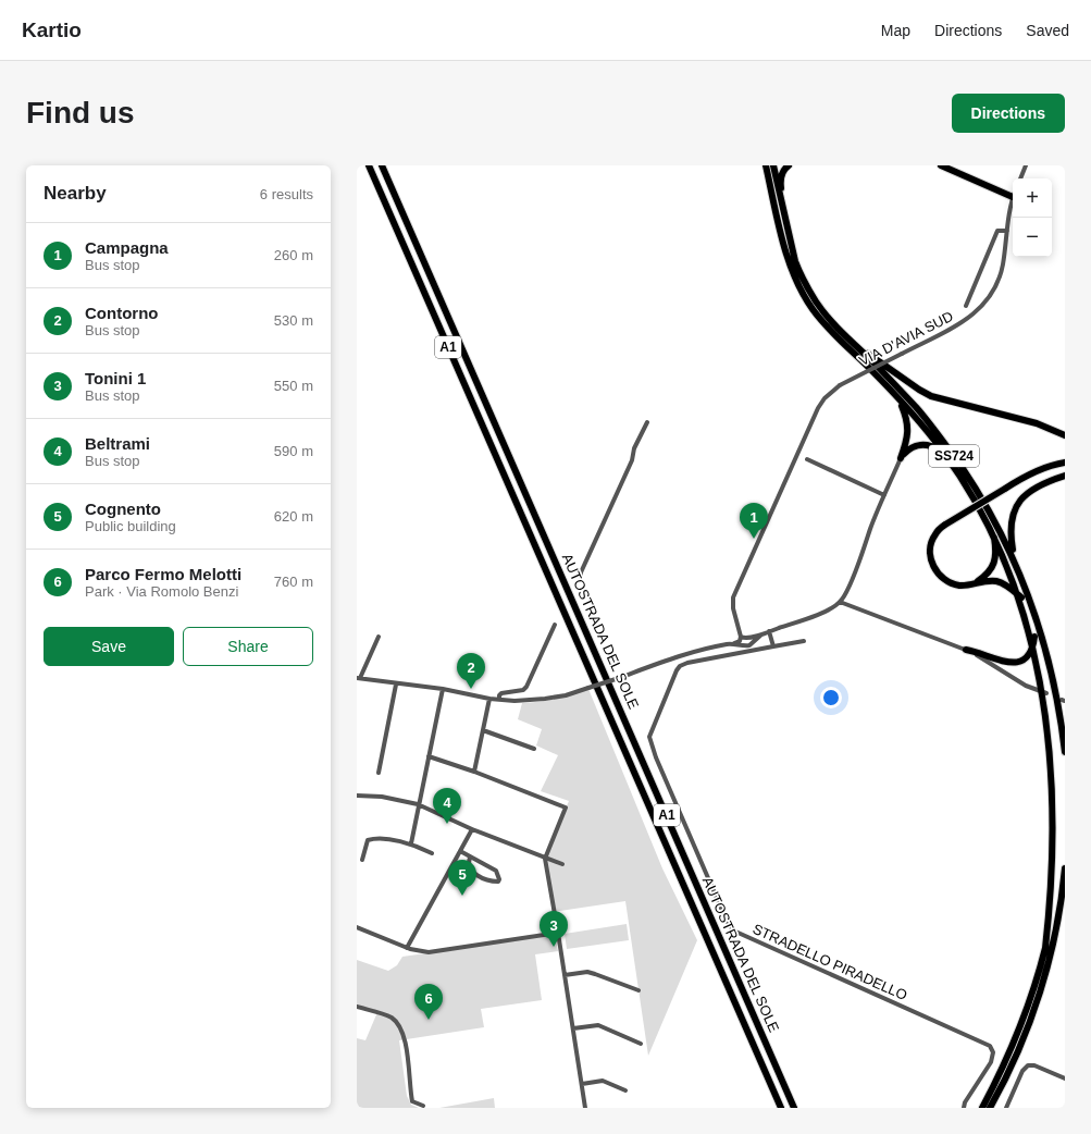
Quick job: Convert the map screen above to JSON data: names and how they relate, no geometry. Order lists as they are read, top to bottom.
{
  "streets": {
    "highway": ["A1", "SS724", "AUTOSTRADA DEL SOLE"],
    "street": ["VIA D'AVIA SUD", "STRADELLO PIRADELLO"]
  },
  "page": {
    "header": "Kartio",
    "nav": ["Map", "Directions", "Saved"],
    "buttons": [
      "Directions",
      ["Save", "Share"]
    ],
    "title": "Find us",
    "heading": ["Nearby", "6 results"],
    "map_buttons": ["+", "−"],
    "list": [
      {
        "mark": "1",
        "name": "Campagna",
        "note": "Bus stop",
        "value": "260 m"
      },
      {
        "mark": "2",
        "name": "Contorno",
        "note": "Bus stop",
        "value": "530 m"
      },
      {
        "mark": "3",
        "name": "Tonini 1",
        "note": "Bus stop",
        "value": "550 m"
      },
      {
        "mark": "4",
        "name": "Beltrami",
        "note": "Bus stop",
        "value": "590 m"
      },
      {
        "mark": "5",
        "name": "Cognento",
        "note": "Public building",
        "value": "620 m"
      },
      {
        "mark": "6",
        "name": "Parco Fermo Melotti",
        "note": "Park · Via Romolo Benzi",
        "value": "760 m"
      }
    ],
    "pins": [
      "1",
      "2",
      "4",
      "5",
      "3",
      "6"
    ]
  }
}
